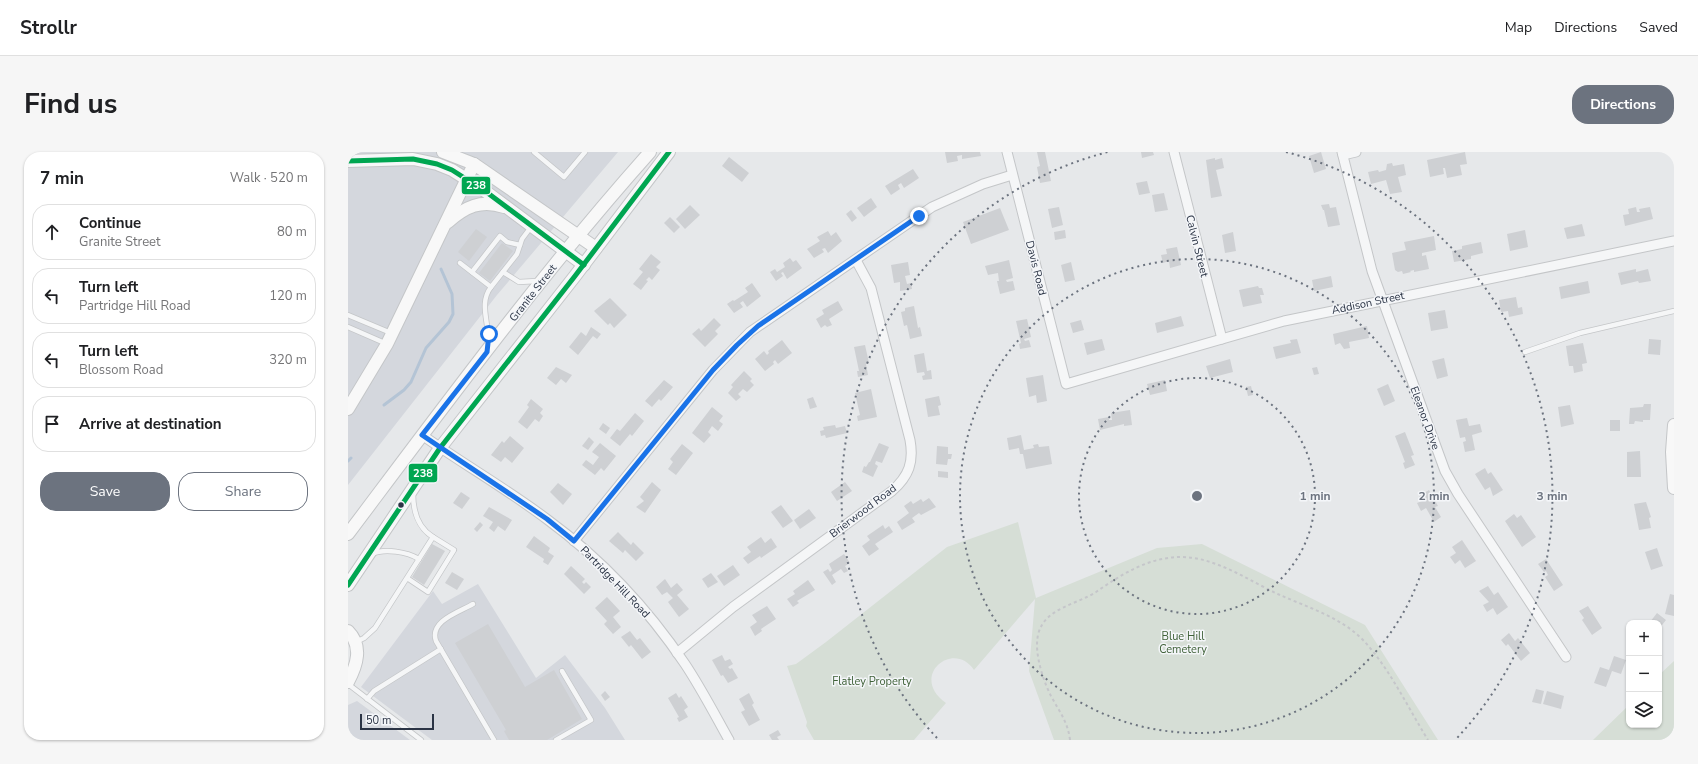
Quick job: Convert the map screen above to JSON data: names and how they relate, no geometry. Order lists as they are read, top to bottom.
{
  "streets": {
    "main road": ["Granite Street"],
    "street": [
      "Calvin Street",
      "Davis Road",
      "Addison Street",
      "Eleanor Drive",
      "Brierwood Road",
      "Partridge Hill Road"
    ]
  },
  "crossings": [
    ["Calvin Street", "Addison Street"],
    ["Davis Road", "Addison Street"],
    ["Granite Street", "Partridge Hill Road"],
    ["Addison Street", "Eleanor Drive"],
    ["Brierwood Road", "Partridge Hill Road"]
  ],
  "parks": ["Blue Hill Cemetery", "Flatley Property"],
  "lines": ["transit line 238"],
  "scale_bar": "50 m",
  "page": {
    "header": "Strollr",
    "nav": ["Map", "Directions", "Saved"],
    "title": "Find us",
    "buttons": [
      "Directions",
      ["Save", "Share"]
    ],
    "heading": ["7 min", "Walk · 520 m"],
    "list": [
      ["Continue", "Granite Street", "80 m"],
      ["Turn left", "Partridge Hill Road", "120 m"],
      ["Turn left", "Blossom Road", "320 m"],
      "Arrive at destination"
    ],
    "map_buttons": ["+", "−"],
    "scale": "50 m"
  },
  "rings": ["1 min", "2 min", "3 min"]
}
